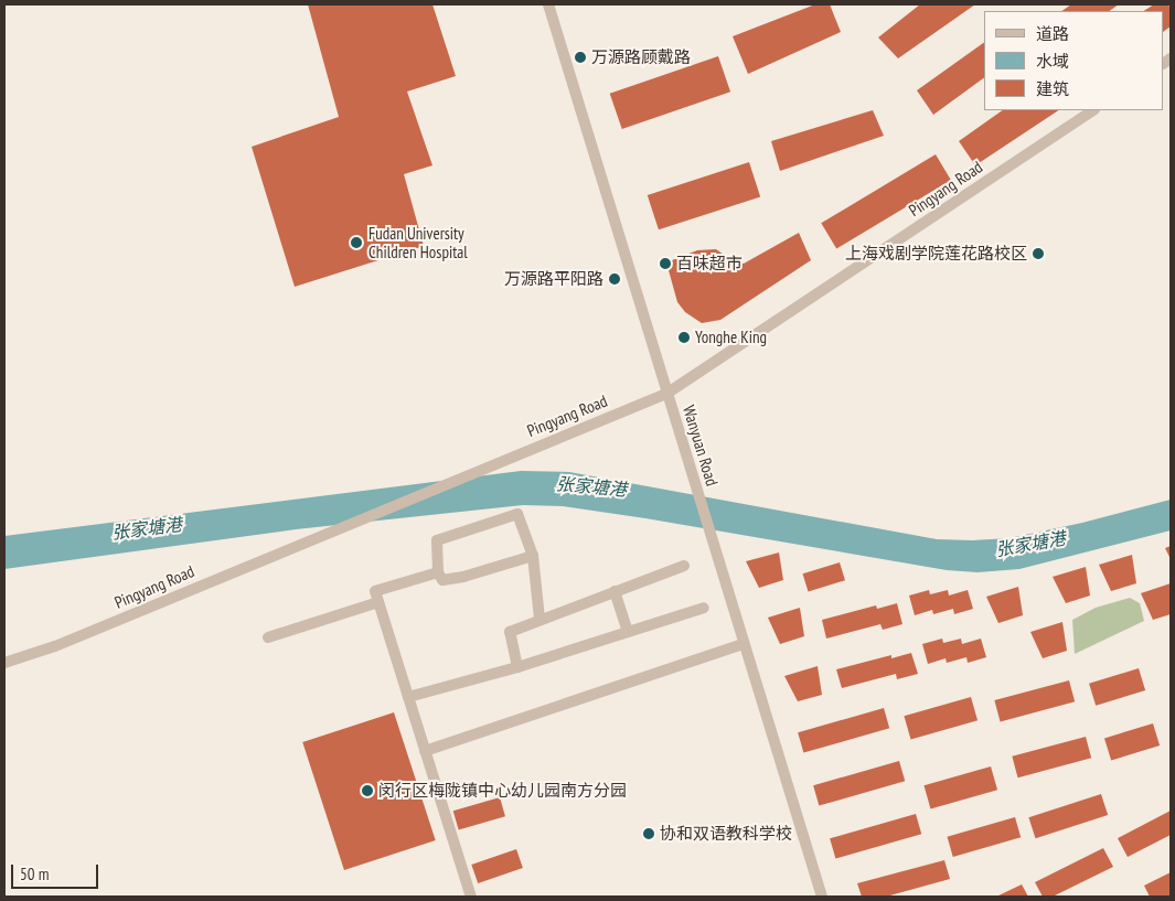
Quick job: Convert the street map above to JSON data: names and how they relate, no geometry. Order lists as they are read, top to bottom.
{
  "streets": {
    "street": ["Pingyang Road", "Wanyuan Road"]
  },
  "crossings": [
    ["Pingyang Road", "Wanyuan Road"]
  ],
  "water": ["张家塘港"],
  "places": [
    "万源路顾戴路",
    "Fudan University Children Hospital",
    "上海戏剧学院莲花路校区",
    "百味超市",
    "万源路平阳路",
    "Yonghe King",
    "闵行区梅陇镇中心幼儿园南方分园",
    "协和双语教科学校"
  ],
  "legend": ["道路", "水域", "建筑"],
  "scale_bar": "50 m"
}
